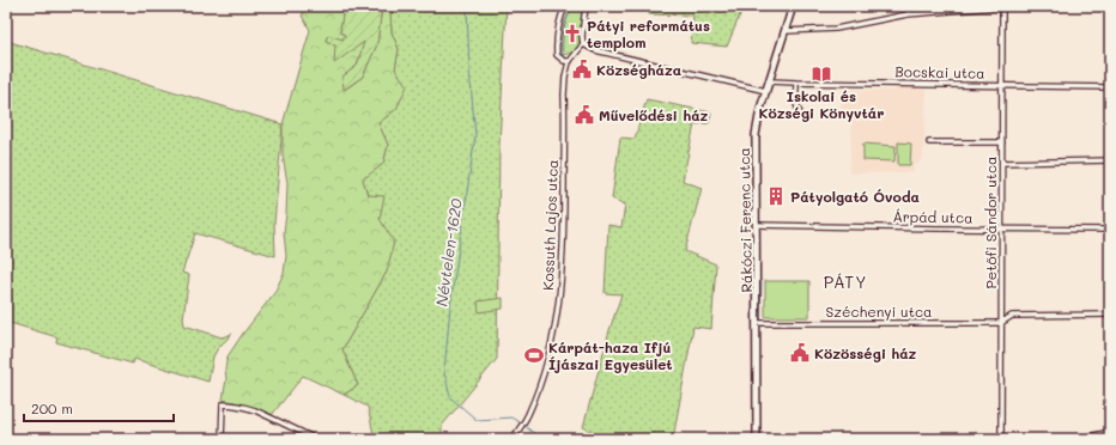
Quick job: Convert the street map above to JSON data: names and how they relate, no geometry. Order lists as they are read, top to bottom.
{
  "streets": {
    "main road": ["Rákóczi Ferenc utca"],
    "street": [
      "Bocskai utca",
      "Árpád utca",
      "Petőfi Sándor utca",
      "Kossuth Lajos utca",
      "Széchenyi utca"
    ]
  },
  "crossings": [
    ["Bocskai utca", "Rákóczi Ferenc utca"],
    ["Bocskai utca", "Petőfi Sándor utca"],
    ["Árpád utca", "Rákóczi Ferenc utca"],
    ["Árpád utca", "Petőfi Sándor utca"],
    ["Rákóczi Ferenc utca", "Széchenyi utca"],
    ["Petőfi Sándor utca", "Széchenyi utca"]
  ],
  "districts": ["PÁTY"],
  "water": ["Névtelen-1620"],
  "places": {
    "church": ["Pátyi református templom"],
    "public building": ["Községháza", "Művelődési ház", "Közösségi ház"],
    "library": ["Iskolai és Községi Könyvtár"],
    "building": ["Pátyolgató Óvoda"],
    "sports": ["Kárpát-haza Ifjú Íjászai Egyesület"]
  },
  "scale_bar": "200 m"
}
